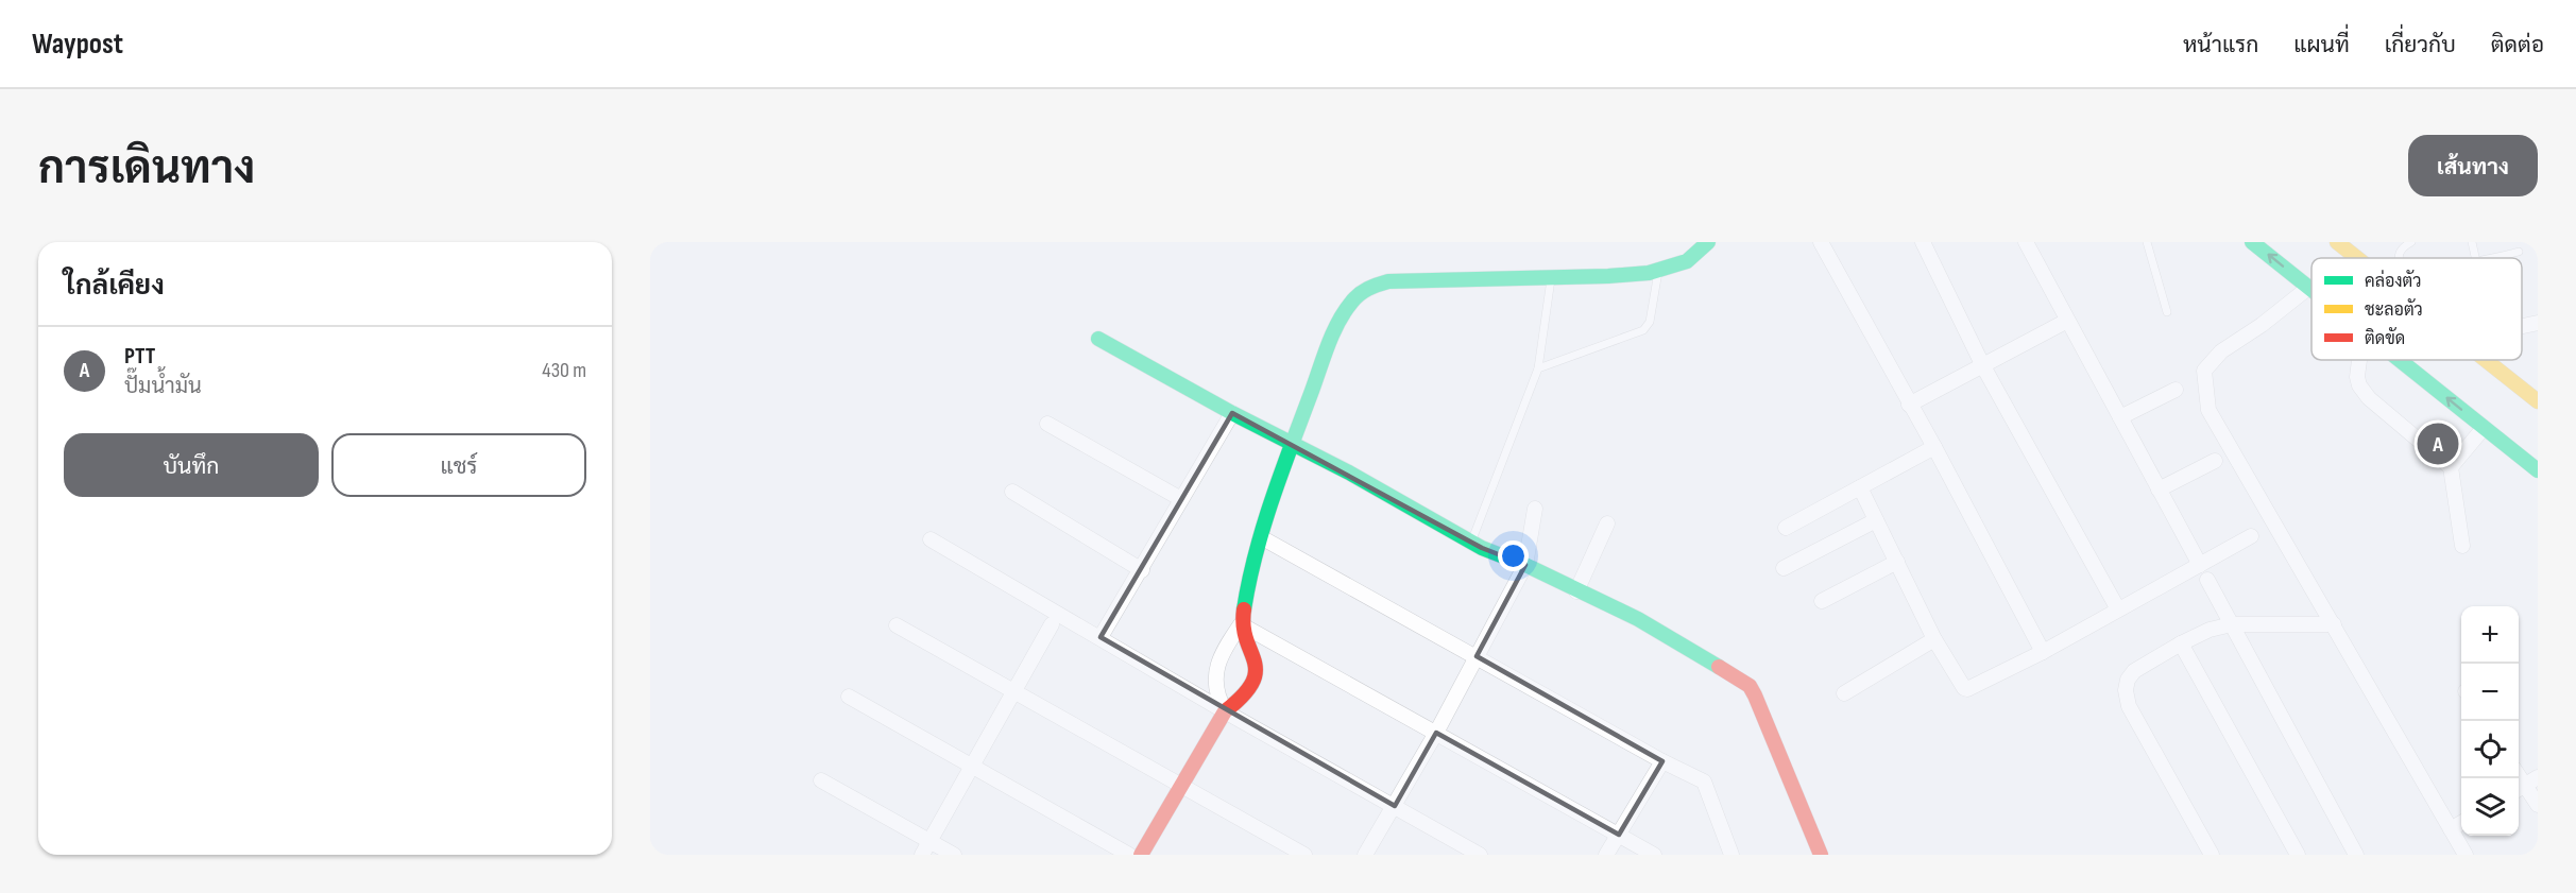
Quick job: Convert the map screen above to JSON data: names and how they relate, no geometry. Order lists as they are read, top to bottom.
{
  "legend": ["คล่องตัว", "ชะลอตัว", "ติดขัด"],
  "page": {
    "header": "Waypost",
    "nav": [
      "หน้าแรก",
      "แผนที่",
      "เกี่ยวกับ",
      "ติดต่อ"
    ],
    "title": "การเดินทาง",
    "buttons": [
      "เส้นทาง",
      ["บันทึก", "แชร์"]
    ],
    "heading": "ใกล้เคียง",
    "list": [
      {
        "mark": "A",
        "name": "PTT",
        "note": "ปั๊มน้ำมัน",
        "value": "430 m"
      }
    ],
    "pins": "A",
    "map_buttons": ["+", "−"]
  }
}
